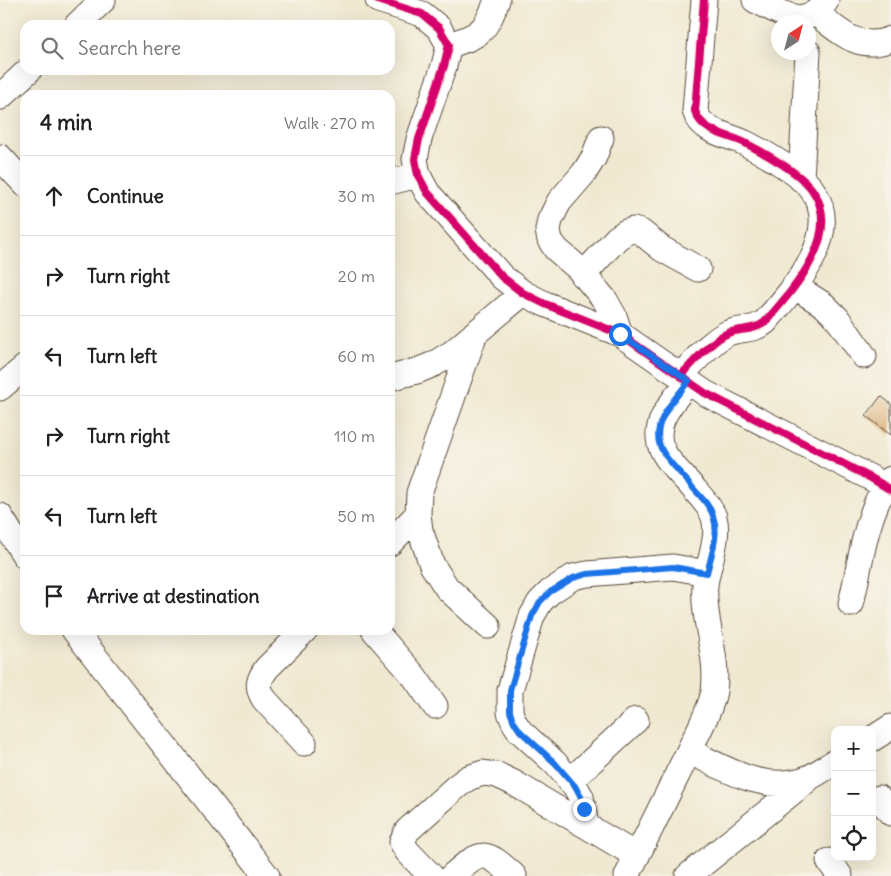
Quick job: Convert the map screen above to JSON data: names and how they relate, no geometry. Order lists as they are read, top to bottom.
{
  "north": "top right",
  "page": {
    "search": "Search here",
    "heading": ["4 min", "Walk · 270 m"],
    "list": [
      ["Continue", "30 m"],
      ["Turn right", "20 m"],
      ["Turn left", "60 m"],
      ["Turn right", "110 m"],
      ["Turn left", "50 m"],
      "Arrive at destination"
    ],
    "map_buttons": ["+", "−"]
  }
}
